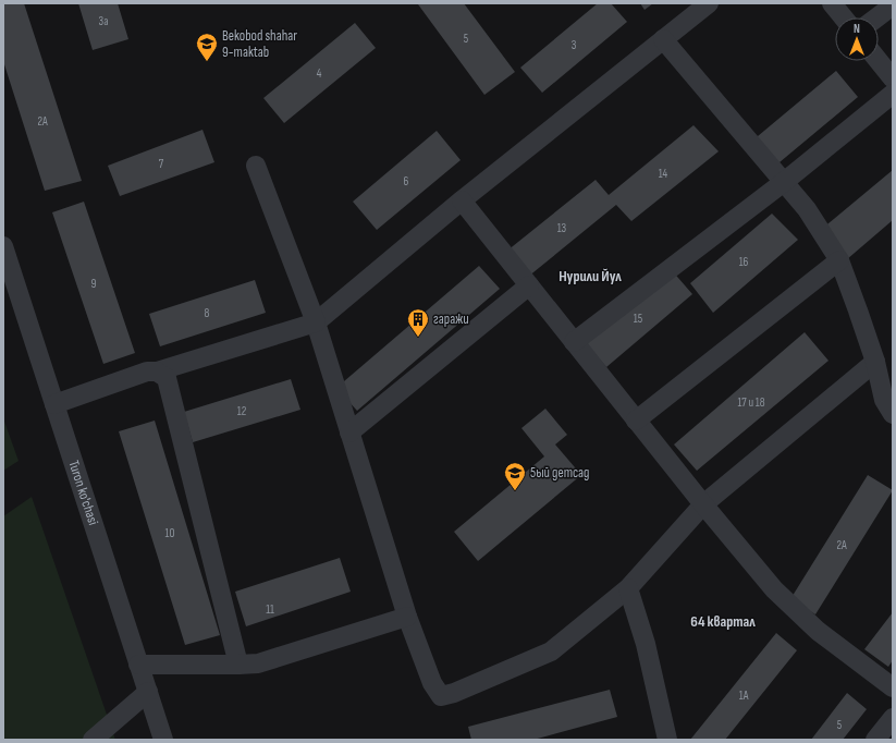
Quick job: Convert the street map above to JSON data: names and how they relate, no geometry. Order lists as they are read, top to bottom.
{
  "streets": {
    "street": ["Turon ko'chasi"]
  },
  "districts": ["Нурили Йул", "64 квартал"],
  "places": {
    "school or university": ["Bekobod shahar 9-maktab", "5ый детсад"],
    "building": ["гаражи"]
  },
  "house_numbers": [
    "3а",
    "5",
    "3",
    "4",
    "2А",
    "7",
    "14",
    "6",
    "13",
    "16",
    "9",
    "8",
    "15",
    "17 и 18",
    "12",
    "10",
    "2А",
    "11",
    "1А",
    "5"
  ],
  "north": "top"
}
